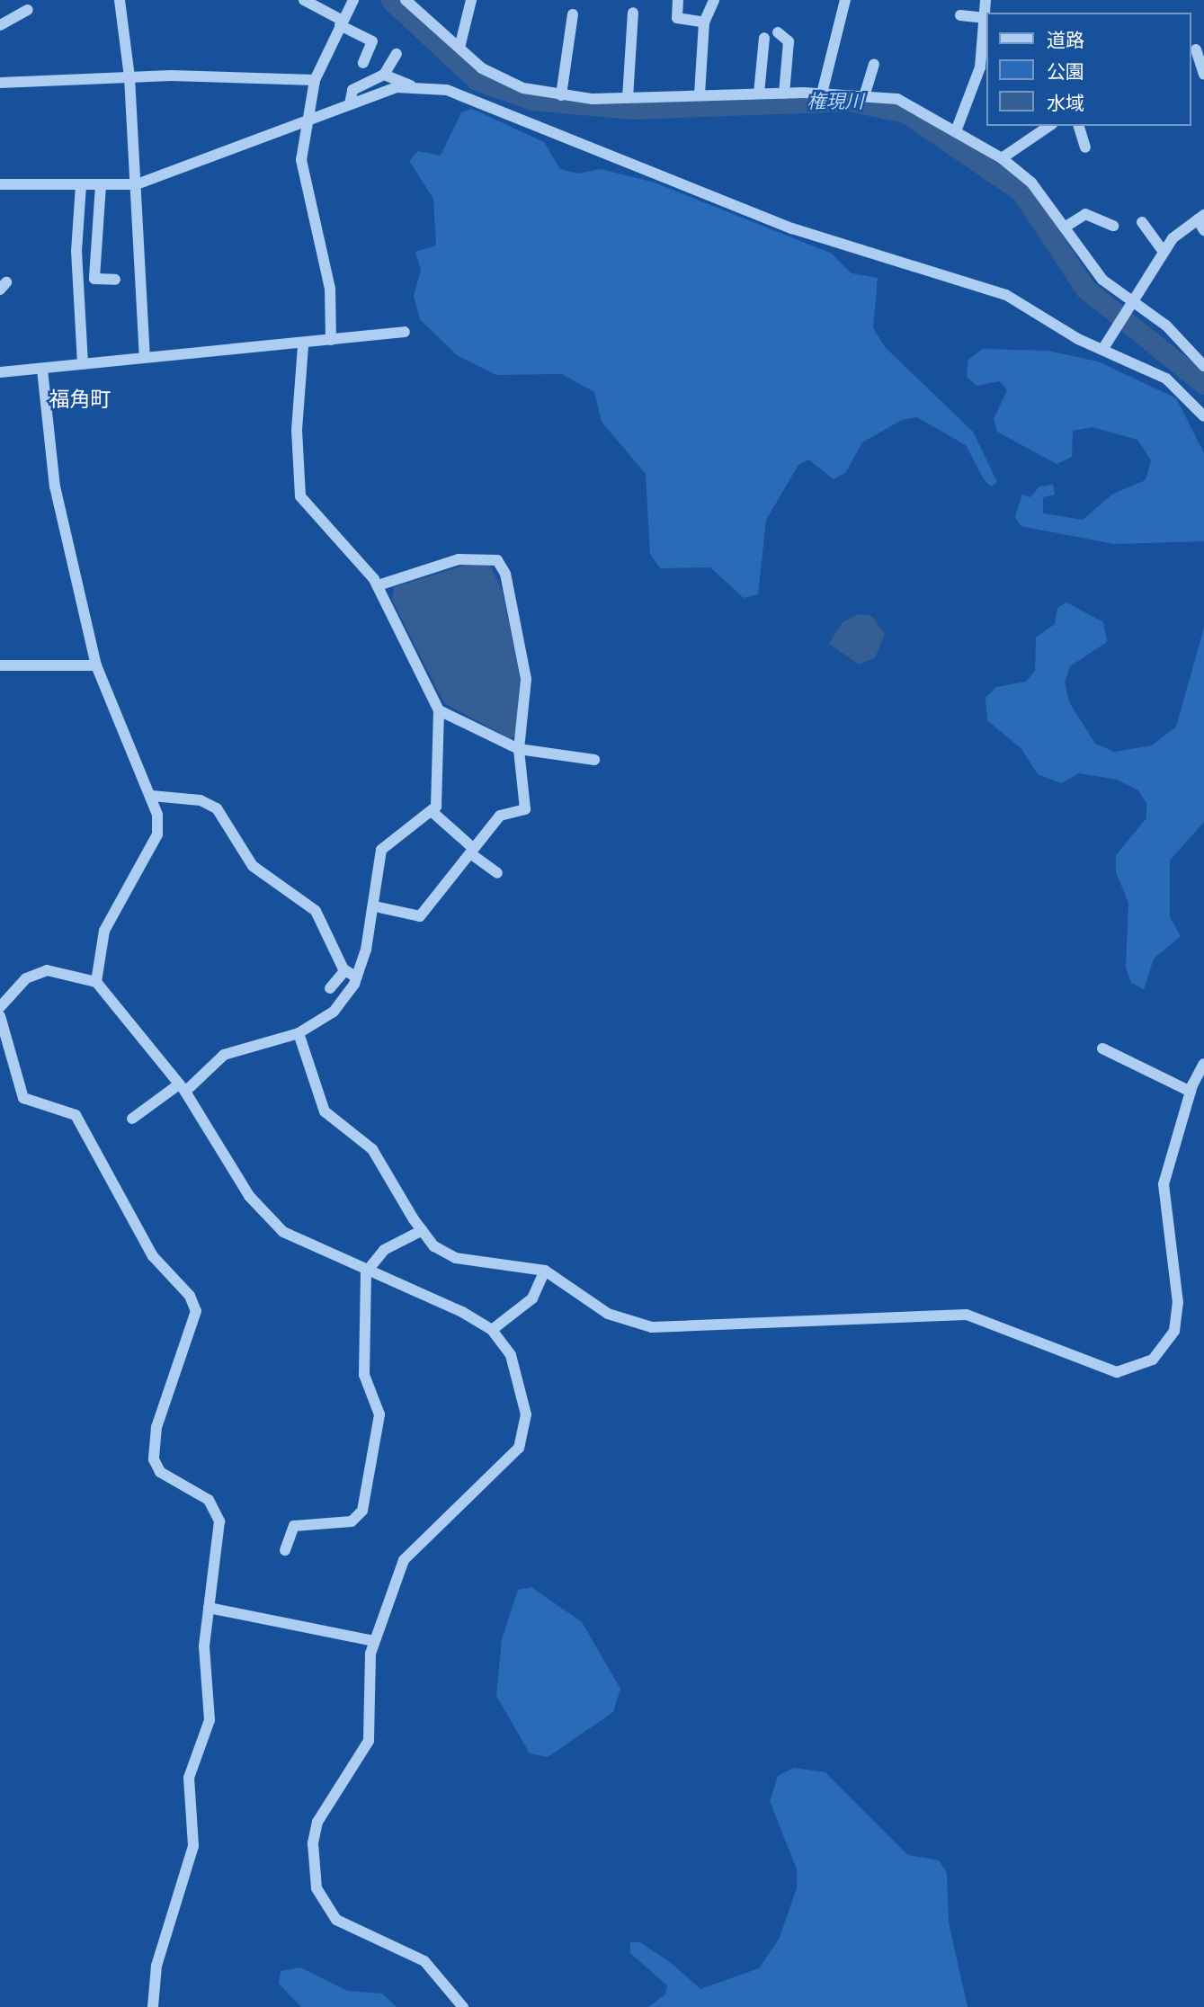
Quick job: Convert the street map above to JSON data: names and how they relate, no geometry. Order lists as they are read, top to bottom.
{
  "districts": ["福角町"],
  "water": ["権現川"],
  "legend": ["道路", "公園", "水域"]
}
